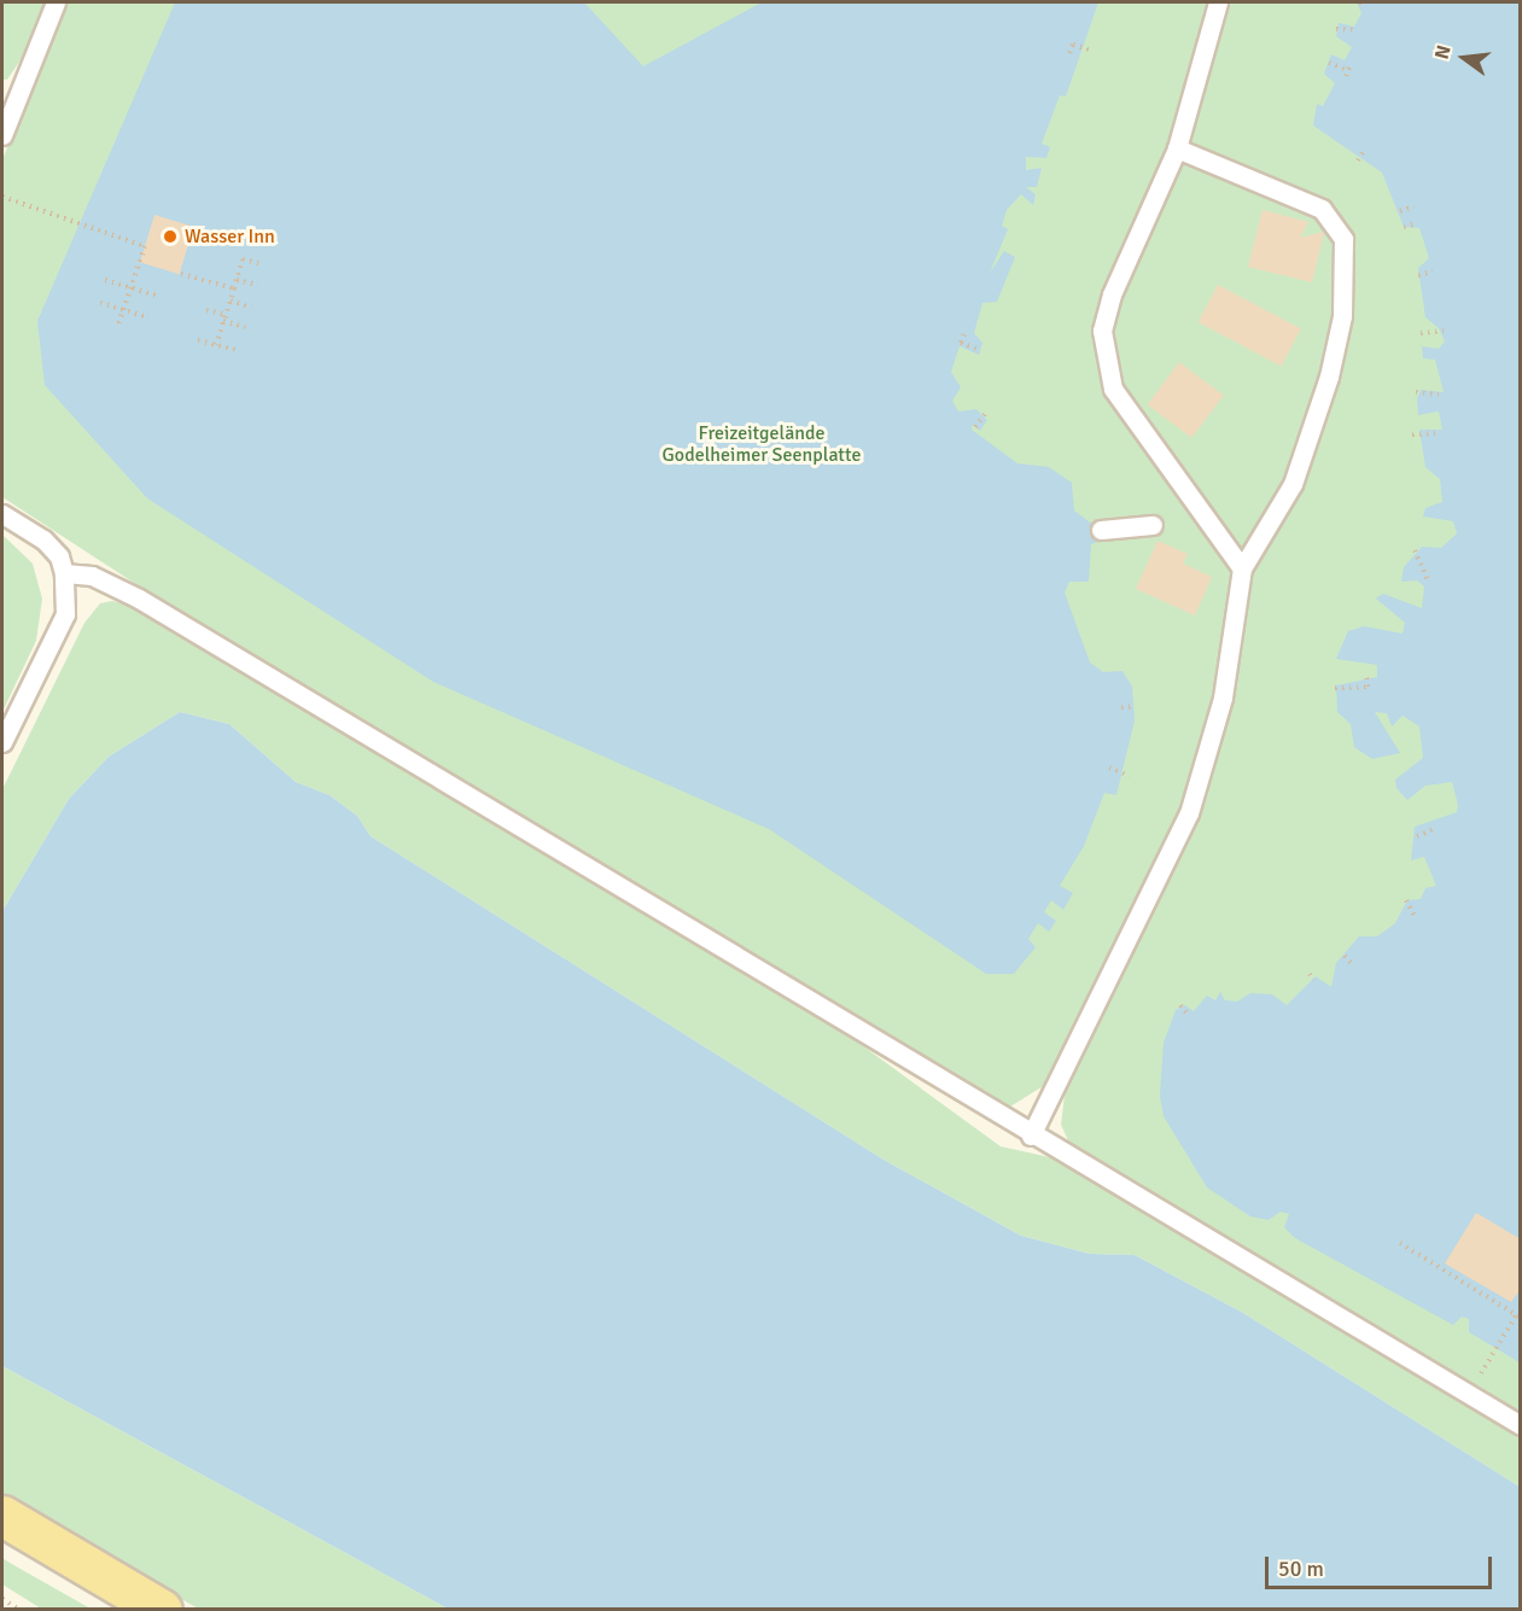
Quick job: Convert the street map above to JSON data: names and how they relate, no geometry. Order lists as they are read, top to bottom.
{
  "parks": ["Freizeitgelände Godelheimer Seenplatte"],
  "places": ["Wasser Inn"],
  "scale_bar": "50 m",
  "north": "left"
}
